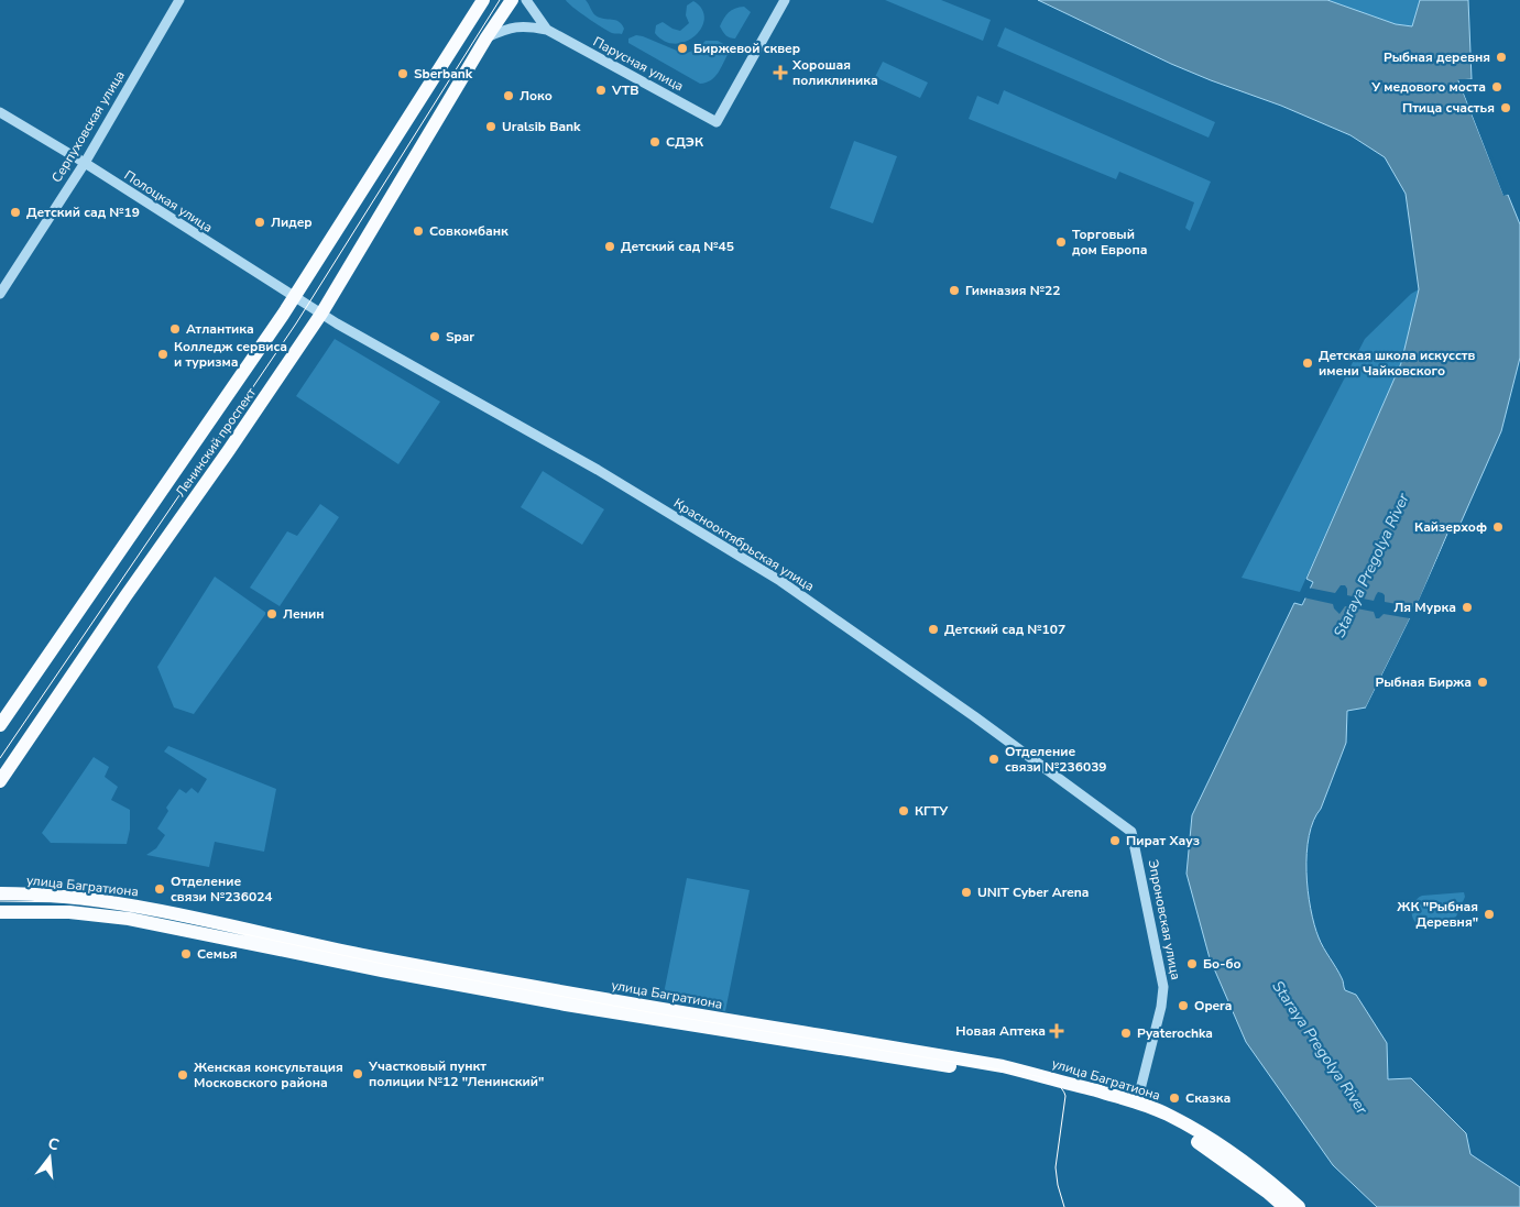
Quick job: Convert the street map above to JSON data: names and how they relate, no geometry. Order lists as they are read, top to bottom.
{
  "streets": {
    "main road": ["Ленинский проспект", "улица Багратиона"],
    "street": [
      "Парусная улица",
      "Серпуховская улица",
      "Полоцкая улица",
      "Краснооктябрьская улица",
      "Эпроновская улица"
    ]
  },
  "crossings": [
    ["Серпуховская улица", "Полоцкая улица"],
    ["Полоцкая улица", "Ленинский проспект"],
    ["Полоцкая улица", "Краснооктябрьская улица"],
    ["Ленинский проспект", "Краснооктябрьская улица"],
    ["Краснооктябрьская улица", "Эпроновская улица"],
    ["улица Багратиона", "Эпроновская улица"]
  ],
  "water": ["Staraya Pregolya River"],
  "places": {
    "other": [
      "Биржевой сквер",
      "Рыбная деревня",
      "Sberbank",
      "У медового моста",
      "VTB",
      "Локо",
      "Птица счастья",
      "Uralsib Bank",
      "СДЭК",
      "Детский сад №19",
      "Лидер",
      "Совкомбанк",
      "Торговый дом Европа",
      "Детский сад №45",
      "Гимназия №22",
      "Атлантика",
      "Spar",
      "Колледж сервиса и туризма",
      "Детская школа искусств имени Чайковского",
      "Кайзерхоф",
      "Ля Мурка",
      "Ленин",
      "Детский сад №107",
      "Рыбная Биржа",
      "Отделение связи №236039",
      "КГТУ",
      "Пират Хауз",
      "Отделение связи №236024",
      "UNIT Cyber Arena",
      "ЖК \"Рыбная Деревня\"",
      "Семья",
      "Бо-бо",
      "Opera",
      "Pyaterochka",
      "Участковый пункт полиции №12 \"Ленинский\"",
      "Женская консультация Московского района",
      "Сказка"
    ],
    "health": ["Хорошая поликлиника", "Новая Аптека"]
  },
  "north": "top"
}
